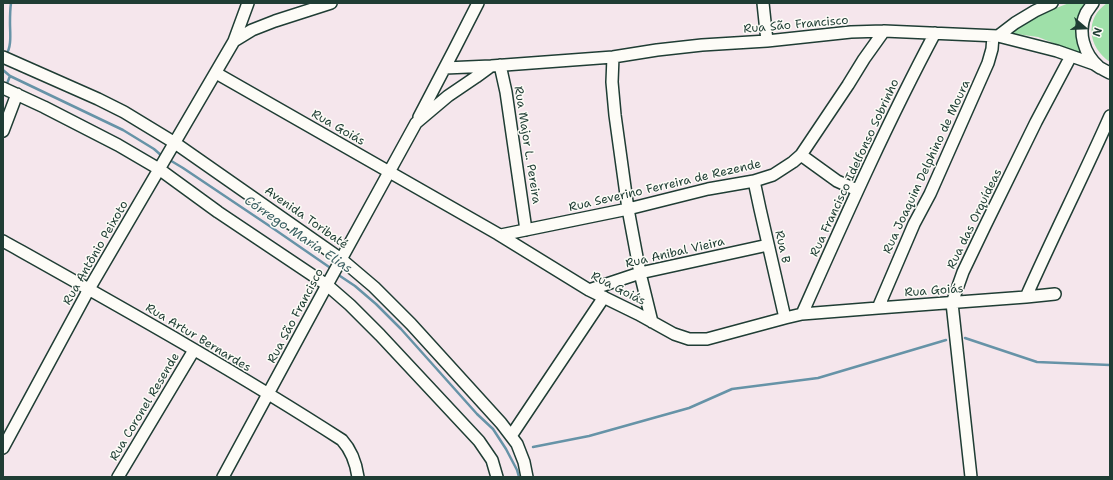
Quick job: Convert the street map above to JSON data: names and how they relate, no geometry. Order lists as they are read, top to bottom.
{
  "streets": {
    "street": [
      "Rua São Francisco",
      "Rua Goiás",
      "Rua Major L. Pereira",
      "Rua Joaquim Delphino de Moura",
      "Rua Francisco Idelfonso Sobrinho",
      "Rua Severino Ferreira de Rezende",
      "Avenida Toribaté",
      "Rua das Orquídeas",
      "Rua B",
      "Rua Antônio Peixoto",
      "Rua Anibal Vieira",
      "Rua Artur Bernardes",
      "Rua Coronel Resende"
    ]
  },
  "crossings": [
    ["Rua São Francisco", "Rua Goiás"],
    ["Rua São Francisco", "Rua Major L. Pereira"],
    ["Rua São Francisco", "Rua Joaquim Delphino de Moura"],
    ["Rua São Francisco", "Rua Francisco Idelfonso Sobrinho"],
    ["Rua São Francisco", "Rua Severino Ferreira de Rezende"],
    ["Rua São Francisco", "Avenida Toribaté"],
    ["Rua São Francisco", "Rua das Orquídeas"],
    ["Rua São Francisco", "Rua Artur Bernardes"],
    ["Rua Goiás", "Rua Joaquim Delphino de Moura"],
    ["Rua Goiás", "Rua Francisco Idelfonso Sobrinho"],
    ["Rua Goiás", "Rua Severino Ferreira de Rezende"],
    ["Rua Goiás", "Rua das Orquídeas"],
    ["Rua Goiás", "Rua B"],
    ["Rua Goiás", "Rua Antônio Peixoto"],
    ["Rua Goiás", "Rua Anibal Vieira"],
    ["Rua Major L. Pereira", "Rua Severino Ferreira de Rezende"],
    ["Rua Severino Ferreira de Rezende", "Rua B"],
    ["Avenida Toribaté", "Rua Antônio Peixoto"],
    ["Rua B", "Rua Anibal Vieira"],
    ["Rua Antônio Peixoto", "Rua Artur Bernardes"],
    ["Rua Artur Bernardes", "Rua Coronel Resende"]
  ],
  "water": ["Córrego Maria Elias"],
  "north": "right"
}
